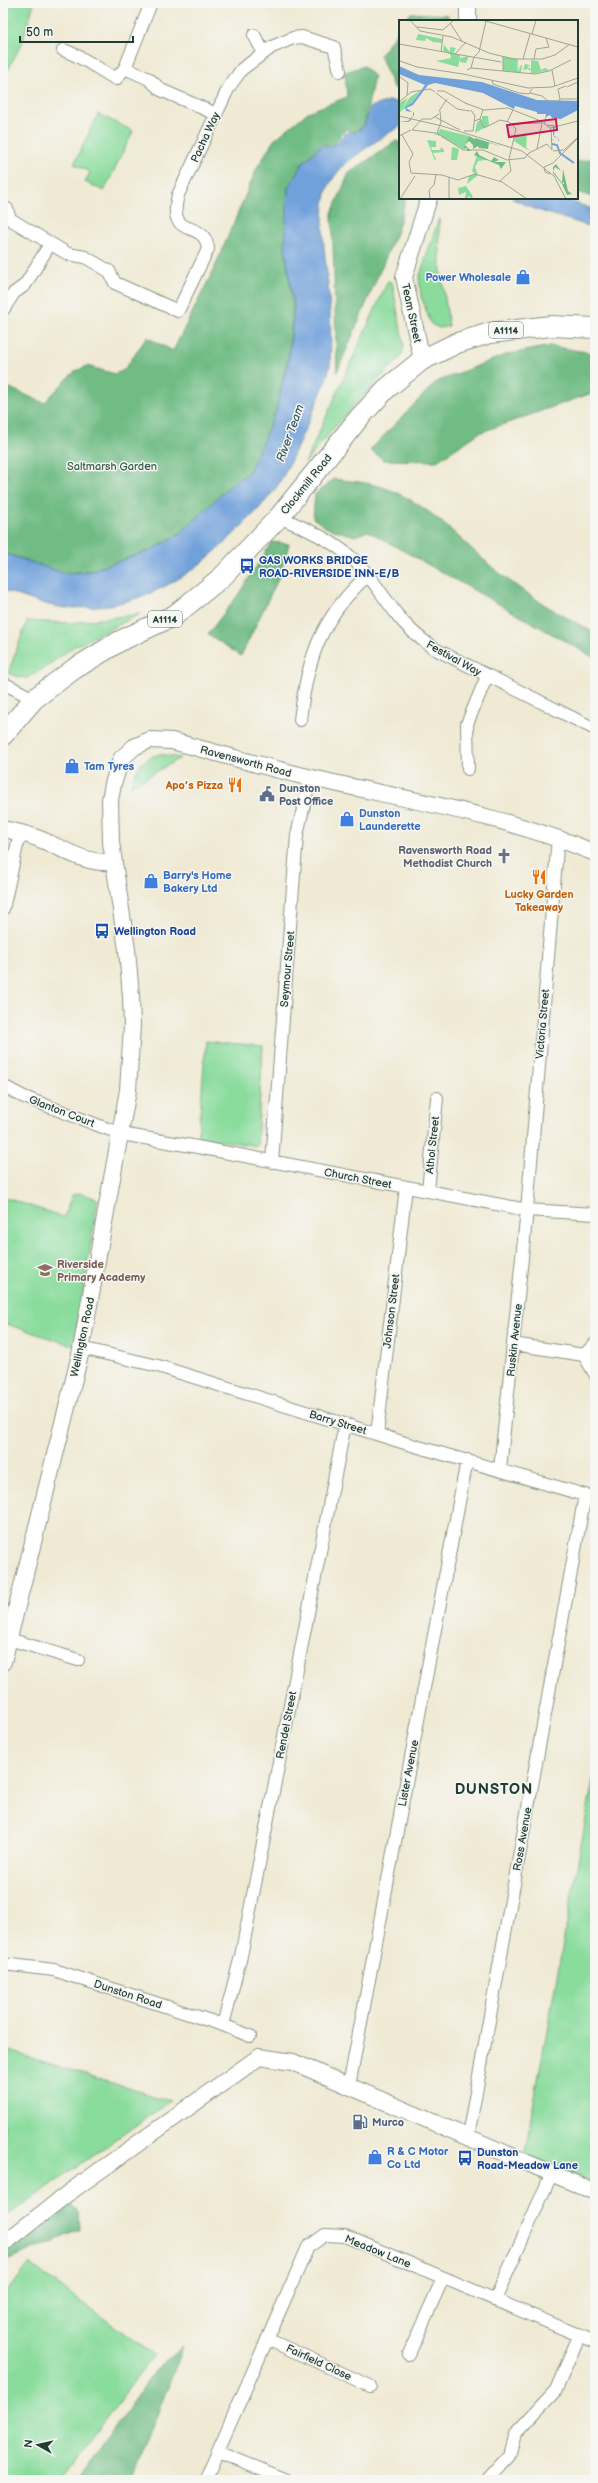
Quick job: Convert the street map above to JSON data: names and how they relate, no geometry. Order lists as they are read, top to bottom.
{
  "streets": {
    "main road": ["A1114", "Clockmill Road"],
    "street": [
      "Pacha Way",
      "Team Street",
      "Festival Way",
      "Ravensworth Road",
      "Seymour Street",
      "Victoria Street",
      "Glanton Court",
      "Athol Street",
      "Church Street",
      "Johnson Street",
      "Wellington Road",
      "Ruskin Avenue",
      "Barry Street",
      "Rendel Street",
      "Lister Avenue",
      "Ross Avenue",
      "Dunston Road",
      "Meadow Lane",
      "Fairfield Close"
    ]
  },
  "crossings": [
    ["Team Street", "Clockmill Road"],
    ["A1114", "Clockmill Road"],
    ["Clockmill Road", "Festival Way"],
    ["Ravensworth Road", "Seymour Street"],
    ["Ravensworth Road", "Victoria Street"],
    ["Ravensworth Road", "Wellington Road"],
    ["Seymour Street", "Church Street"],
    ["Victoria Street", "Church Street"],
    ["Victoria Street", "Ruskin Avenue"],
    ["Glanton Court", "Church Street"],
    ["Glanton Court", "Wellington Road"],
    ["Athol Street", "Church Street"],
    ["Church Street", "Johnson Street"],
    ["Church Street", "Wellington Road"],
    ["Church Street", "Ruskin Avenue"],
    ["Johnson Street", "Barry Street"],
    ["Wellington Road", "Barry Street"],
    ["Ruskin Avenue", "Barry Street"],
    ["Barry Street", "Rendel Street"],
    ["Barry Street", "Lister Avenue"],
    ["Barry Street", "Ross Avenue"],
    ["Rendel Street", "Dunston Road"],
    ["Meadow Lane", "Fairfield Close"]
  ],
  "districts": ["DUNSTON"],
  "water": ["River Team"],
  "parks": ["Saltmarsh Garden"],
  "places": {
    "shop": [
      "Power Wholesale",
      "Tam Tyres",
      "Dunston Launderette",
      "Barry's Home Bakery Ltd",
      "R & C Motor Co Ltd"
    ],
    "bus stop": ["GAS WORKS BRIDGE ROAD-RIVERSIDE INN-E/B", "Wellington Road", "Dunston Road-Meadow Lane"],
    "restaurant": ["Apo’s Pizza", "Lucky Garden Takeaway"],
    "public building": ["Dunston Post Office"],
    "church": ["Ravensworth Road Methodist Church"],
    "school or university": ["Riverside Primary Academy"],
    "fuel station": ["Murco"]
  },
  "scale_bar": "50 m",
  "north": "left"
}
